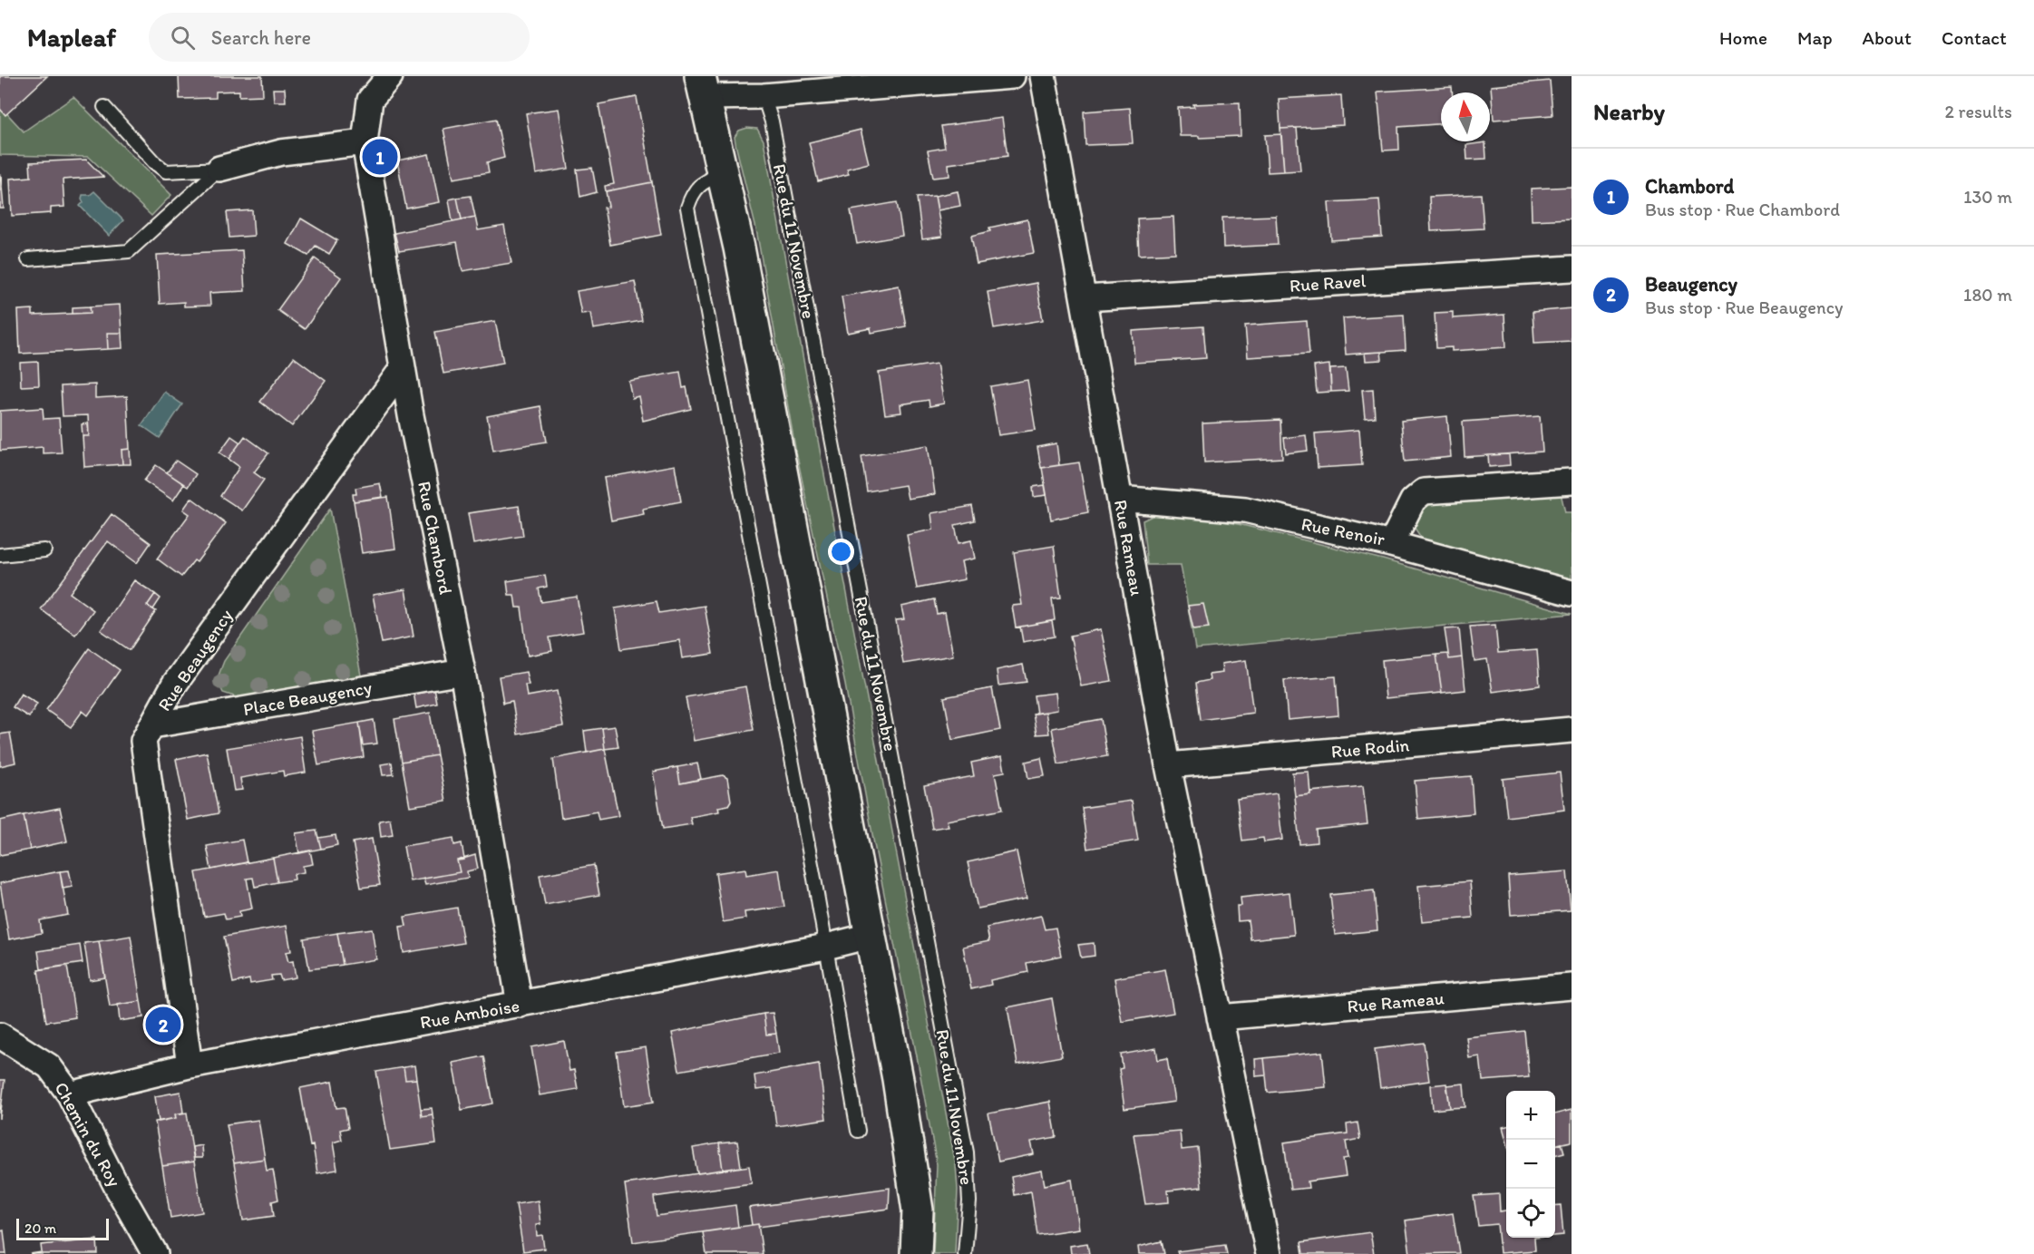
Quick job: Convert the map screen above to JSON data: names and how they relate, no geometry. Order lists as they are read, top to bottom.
{
  "streets": {
    "street": [
      "Rue Ravel",
      "Rue Renoir",
      "Rue Chambord",
      "Rue Rameau",
      "Rue Beaugency",
      "Place Beaugency",
      "Rue Rodin",
      "Rue Amboise",
      "Chemin du Roy"
    ],
    "lane": ["Rue du 11 Novembre"]
  },
  "crossings": [
    ["Rue Ravel", "Rue Rameau"],
    ["Rue Renoir", "Rue Rameau"],
    ["Rue Chambord", "Rue Beaugency"],
    ["Rue Chambord", "Place Beaugency"],
    ["Rue Chambord", "Rue Amboise"],
    ["Rue Rameau", "Rue Rodin"],
    ["Rue Beaugency", "Place Beaugency"],
    ["Rue Beaugency", "Rue Amboise"],
    ["Rue Amboise", "Chemin du Roy"]
  ],
  "scale_bar": "20 m",
  "north": "top",
  "page": {
    "header": "Mapleaf",
    "search": "Search here",
    "nav": [
      "Home",
      "Map",
      "About",
      "Contact"
    ],
    "heading": ["Nearby", "2 results"],
    "pins": ["1", "2"],
    "list": [
      {
        "mark": "1",
        "name": "Chambord",
        "note": "Bus stop · Rue Chambord",
        "value": "130 m"
      },
      {
        "mark": "2",
        "name": "Beaugency",
        "note": "Bus stop · Rue Beaugency",
        "value": "180 m"
      }
    ],
    "map_buttons": ["+", "−"],
    "scale": "20 m"
  }
}
